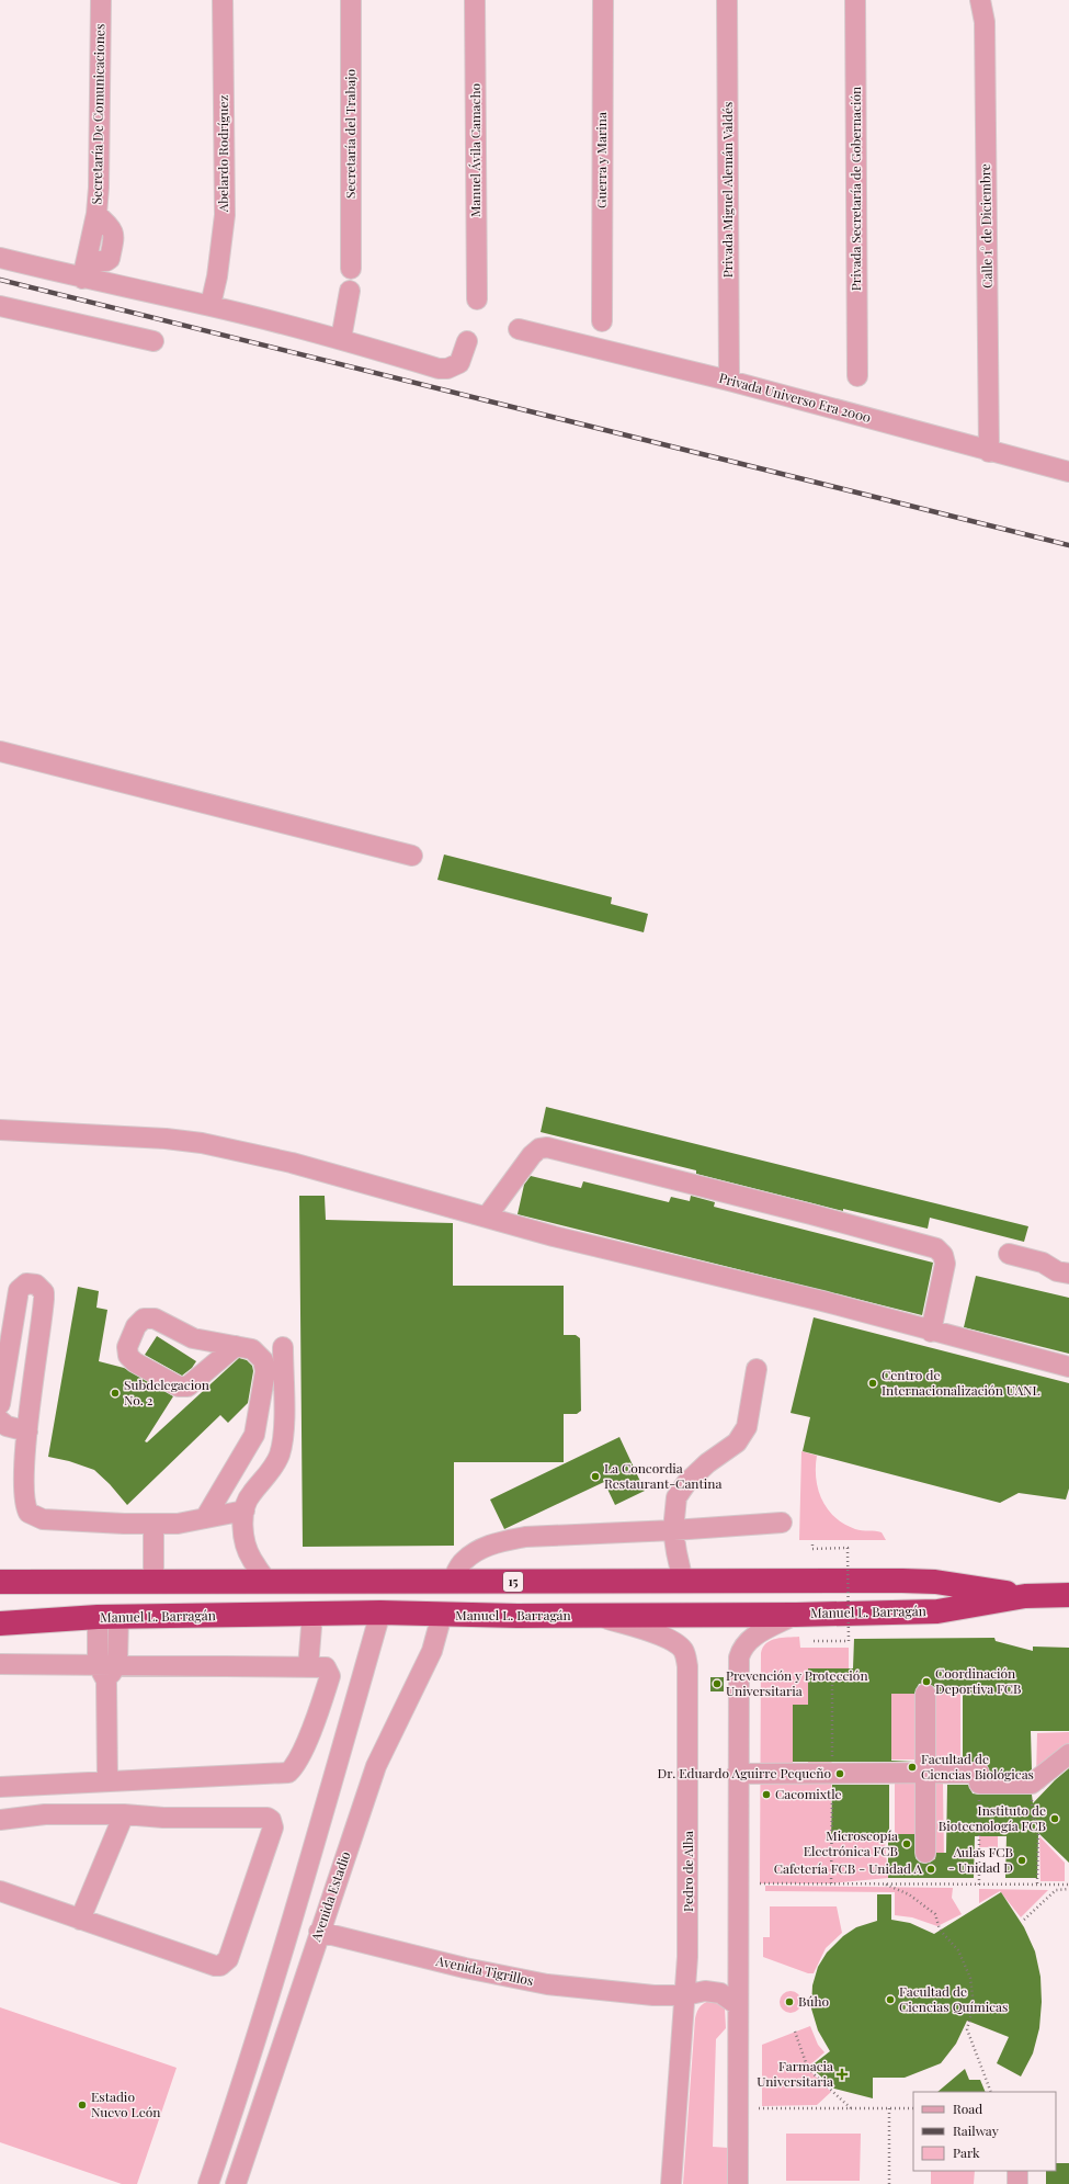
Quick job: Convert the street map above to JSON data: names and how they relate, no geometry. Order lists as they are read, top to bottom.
{
  "streets": {
    "highway": ["15", "Manuel L. Barragán"],
    "street": [
      "Secretaría De Comunicaciones",
      "Secretaría del Trabajo",
      "Manuel Ávila Camacho",
      "Abelardo Rodríguez",
      "Guerra y Marina",
      "Privada Secretaría de Gobernación",
      "Privada Miguel Alemán Valdés",
      "Calle 1° de Diciembre",
      "Privada Universo Era 2000",
      "Pedro de Alba",
      "Avenida Estadio",
      "Avenida Tigrillos"
    ]
  },
  "crossings": [
    ["Privada Miguel Alemán Valdés", "Privada Universo Era 2000"],
    ["Calle 1° de Diciembre", "Privada Universo Era 2000"],
    ["Manuel L. Barragán", "Pedro de Alba"],
    ["Manuel L. Barragán", "Avenida Estadio"],
    ["Pedro de Alba", "Avenida Tigrillos"],
    ["Avenida Estadio", "Avenida Tigrillos"]
  ],
  "places": {
    "other": [
      "Centro de Internacionalización UANL",
      "Subdelegacion No. 2",
      "La Concordia Restaurant-Cantina",
      "Coordinación Deportiva FCB",
      "Prevención y Protección Universitaria",
      "Facultad de Ciencias Biológicas",
      "Dr. Eduardo Aguirre Pequeño",
      "Cacomixtle",
      "Instituto de Biotecnología FCB",
      "Microscopía Electrónica FCB",
      "Aulas FCB - Unidad D",
      "Cafetería FCB - Unidad A",
      "Facultad de Ciencias Químicas",
      "Búho",
      "Estadio Nuevo León"
    ],
    "health": ["Farmacia Universitaria"]
  },
  "legend": ["Road", "Railway", "Park"]
}
